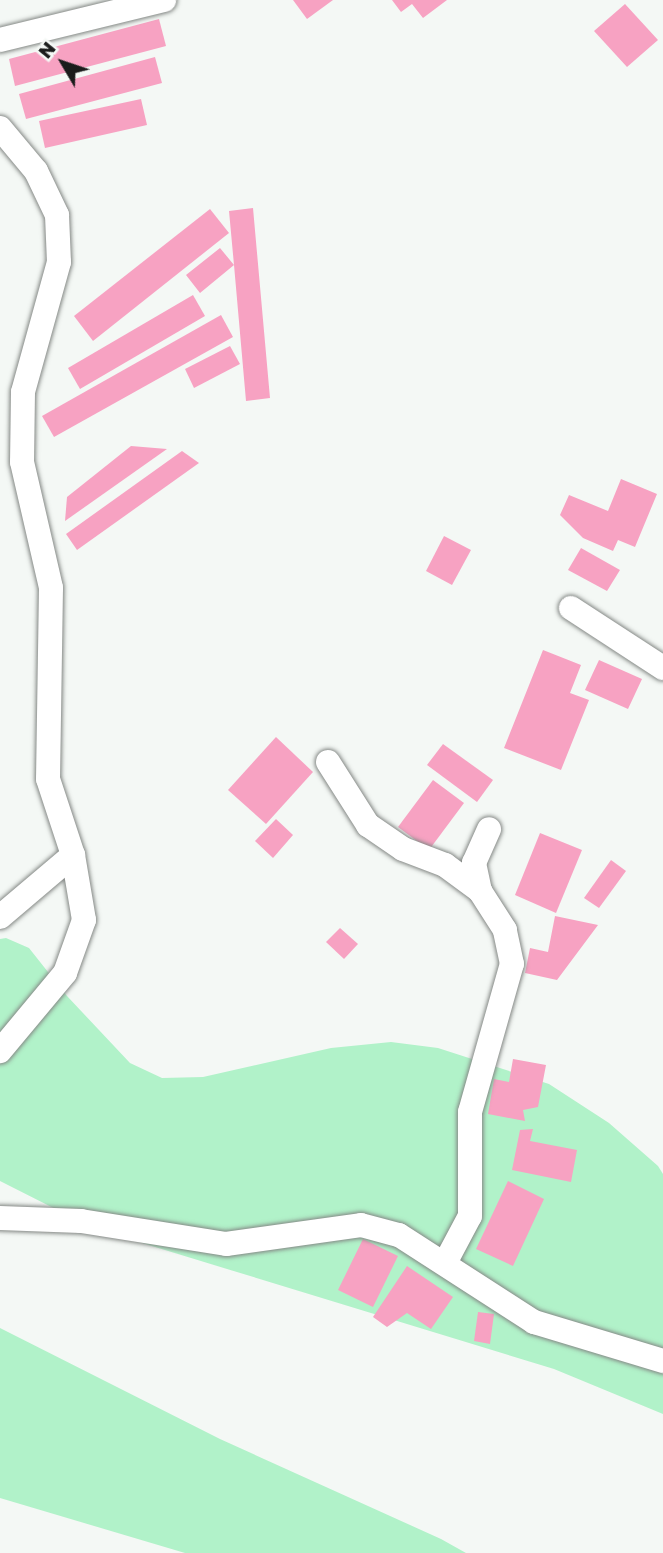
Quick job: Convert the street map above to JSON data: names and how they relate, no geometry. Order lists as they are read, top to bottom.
{
  "north": "top left"
}
